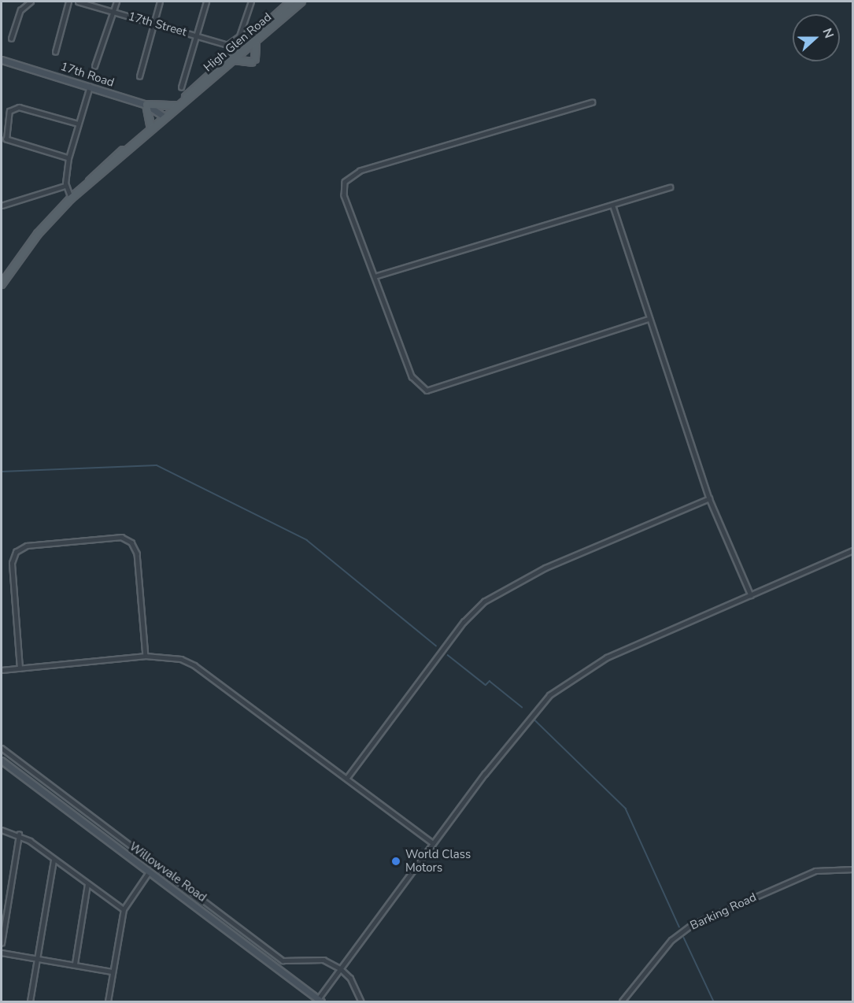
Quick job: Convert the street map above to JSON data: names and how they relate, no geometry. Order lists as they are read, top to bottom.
{
  "streets": {
    "main road": ["High Glen Road", "17th Road", "Willowvale Road"],
    "street": ["17th Street", "Barking Road"]
  },
  "crossings": [
    ["High Glen Road", "17th Road"]
  ],
  "places": ["World Class Motors"],
  "north": "right"
}
